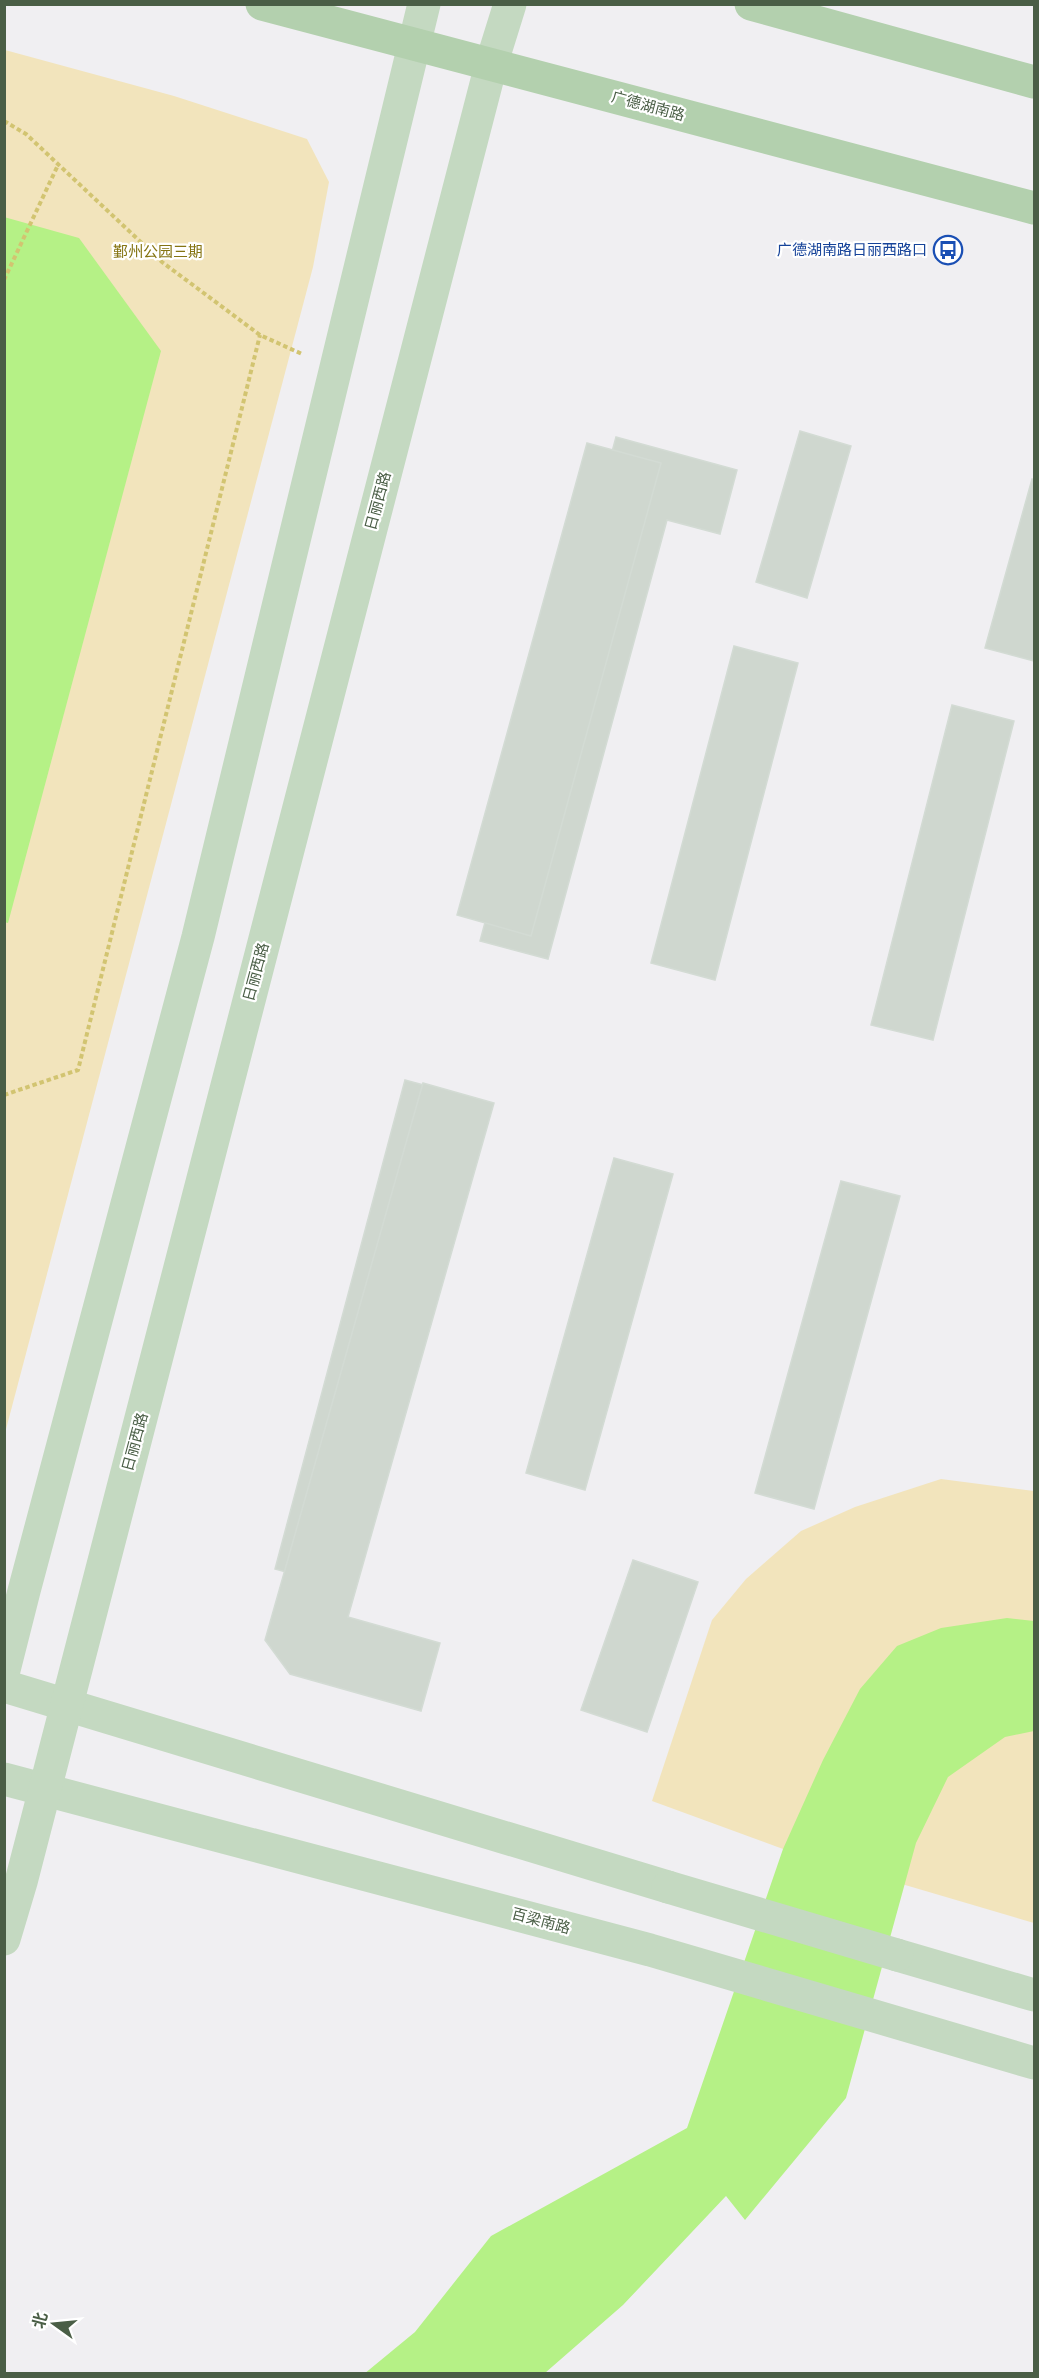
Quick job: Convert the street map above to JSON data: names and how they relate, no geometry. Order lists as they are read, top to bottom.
{
  "streets": {
    "main road": ["广德湖南路", "日丽西路", "百梁南路"]
  },
  "crossings": [
    ["广德湖南路", "日丽西路"],
    ["日丽西路", "百梁南路"]
  ],
  "parks": ["鄞州公园三期"],
  "places": {
    "bus stop": ["广德湖南路日丽西路口"]
  },
  "north": "left"
}
